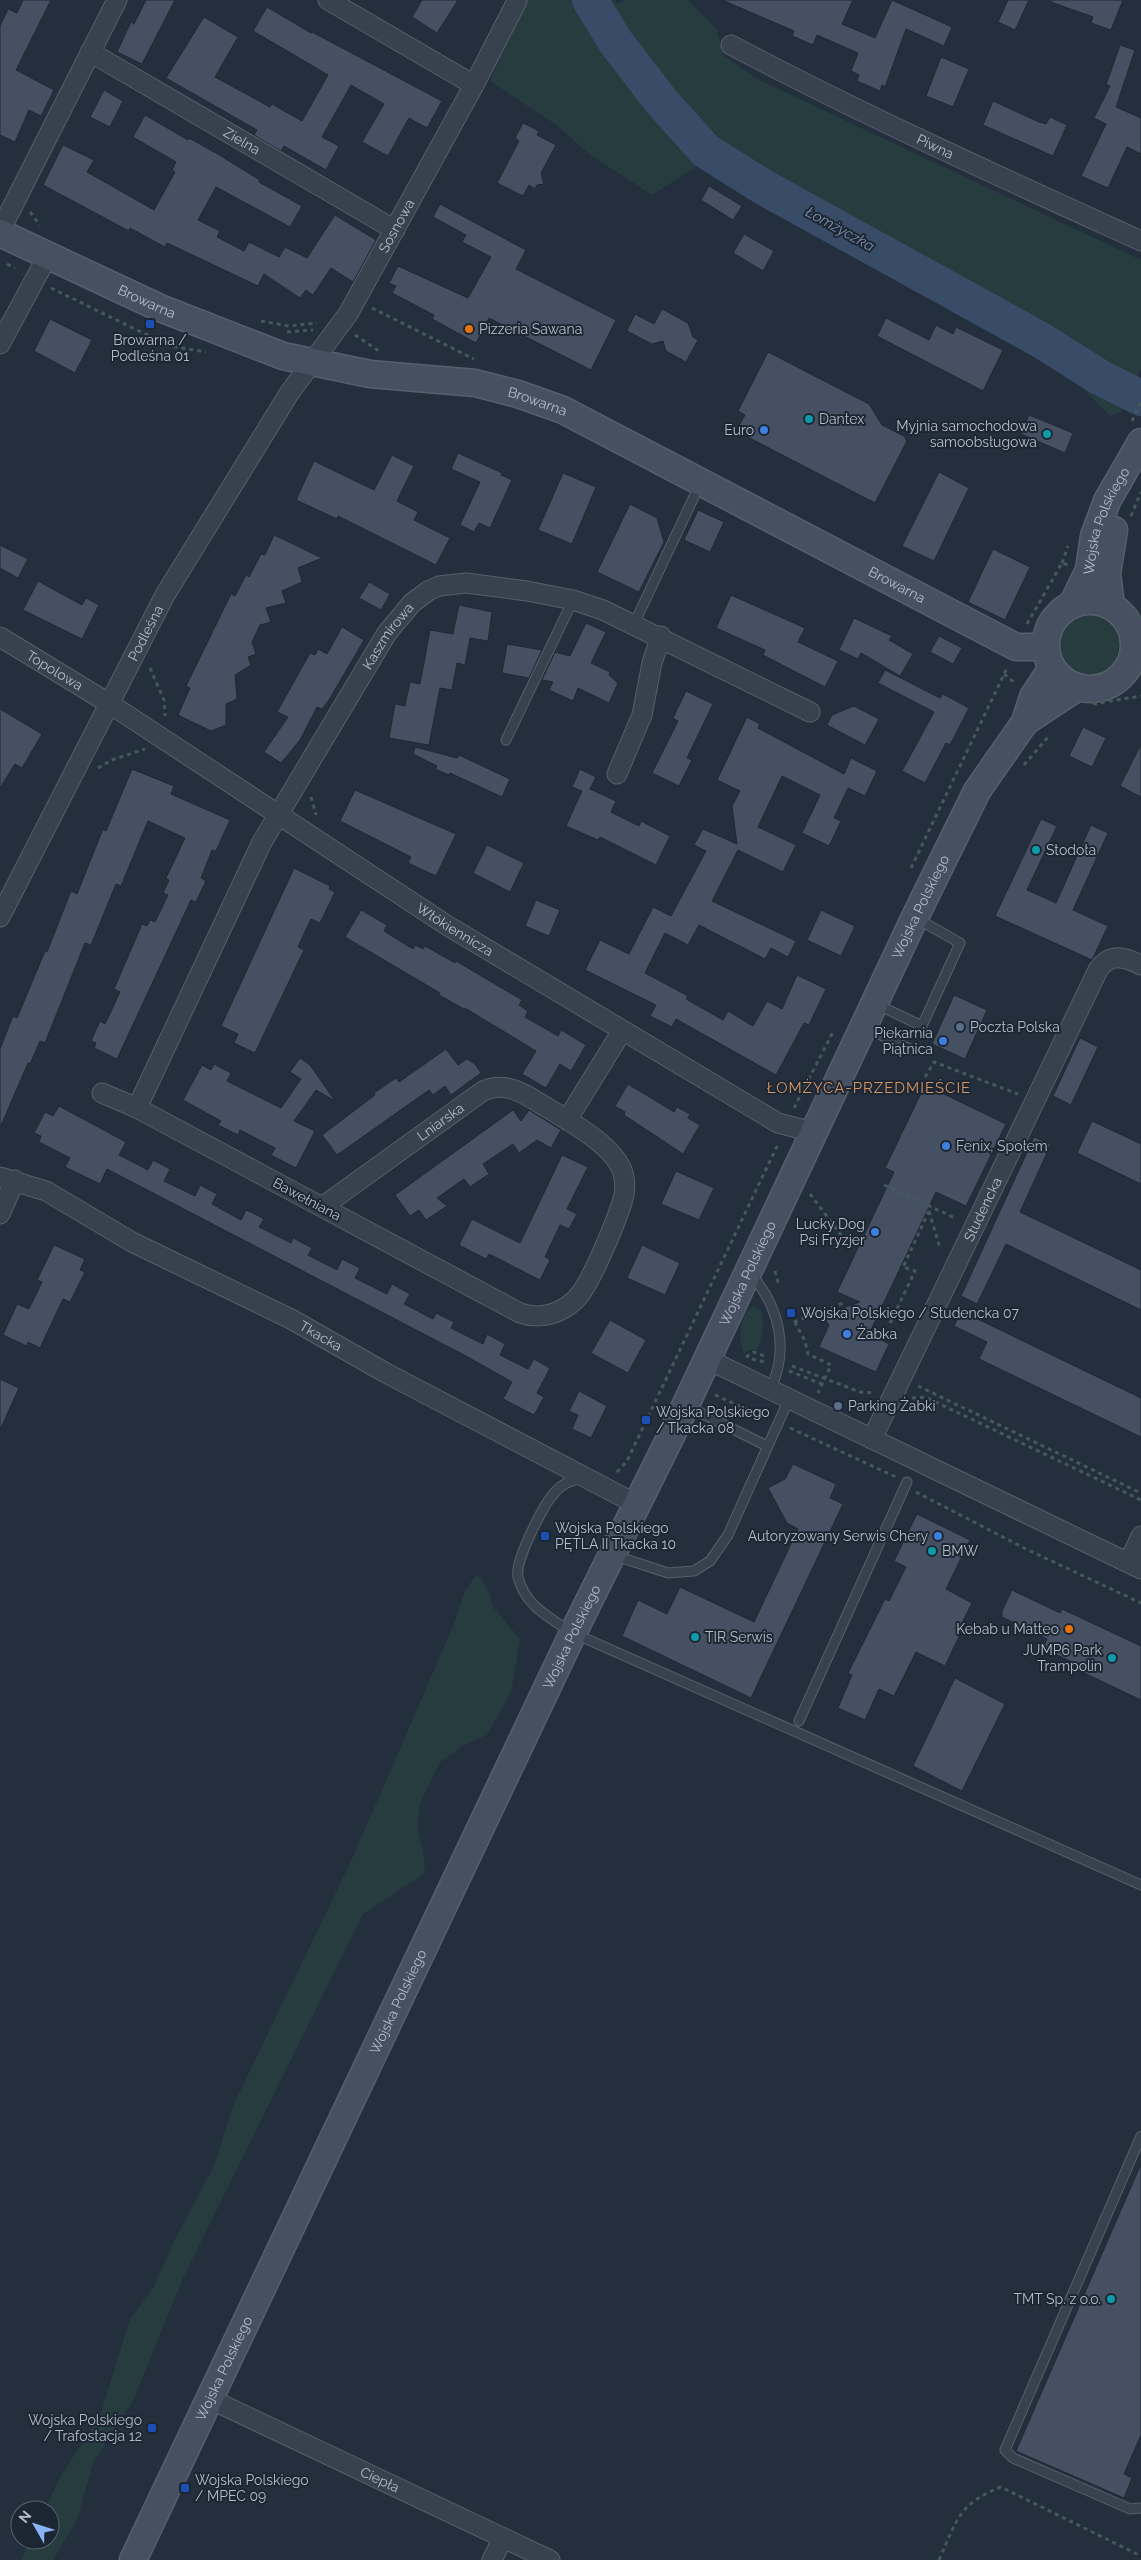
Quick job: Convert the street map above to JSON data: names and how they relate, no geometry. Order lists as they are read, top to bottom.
{
  "streets": {
    "main road": ["Browarna", "Wojska Polskiego"],
    "street": [
      "Zielna",
      "Piwna",
      "Sosnowa",
      "Podleśna",
      "Kaszmirowa",
      "Topolowa",
      "Włókiennicza",
      "Lniarska",
      "Bawełniana",
      "Studencka",
      "Tkacka",
      "Ciepła"
    ]
  },
  "crossings": [
    ["Zielna", "Sosnowa"],
    ["Sosnowa", "Browarna"],
    ["Sosnowa", "Podleśna"],
    ["Browarna", "Wojska Polskiego"],
    ["Browarna", "Podleśna"],
    ["Wojska Polskiego", "Włókiennicza"],
    ["Wojska Polskiego", "Tkacka"],
    ["Wojska Polskiego", "Ciepła"],
    ["Podleśna", "Topolowa"],
    ["Podleśna", "Włókiennicza"],
    ["Kaszmirowa", "Włókiennicza"],
    ["Topolowa", "Włókiennicza"],
    ["Lniarska", "Bawełniana"]
  ],
  "districts": ["ŁOMŻYCA-PRZEDMIEŚCIE"],
  "water": ["Łomżyczka"],
  "places": {
    "transit": [
      "Browarna / Podleśna 01",
      "Wojska Polskiego / Studencka 07",
      "Wojska Polskiego / Tkacka 08",
      "Wojska Polskiego PĘTLA II Tkacka 10",
      "Wojska Polskiego / Trafostacja 12",
      "Wojska Polskiego / MPEC 09"
    ],
    "other": [
      "Pizzeria Sawana",
      "Dantex",
      "Euro",
      "Myjnia samochodowa samoobsługowa",
      "Stodoła",
      "Poczta Polska",
      "Piekarnia Piątnica",
      "Fenix, Społem",
      "Lucky Dog Psi Fryzjer",
      "Żabka",
      "Parking Żabki",
      "Autoryzowany Serwis Chery",
      "BMW",
      "Kebab u Matteo",
      "TIR Serwis",
      "JUMP6 Park Trampolin",
      "TMT Sp. z o.o."
    ]
  },
  "north": "top left"
}
